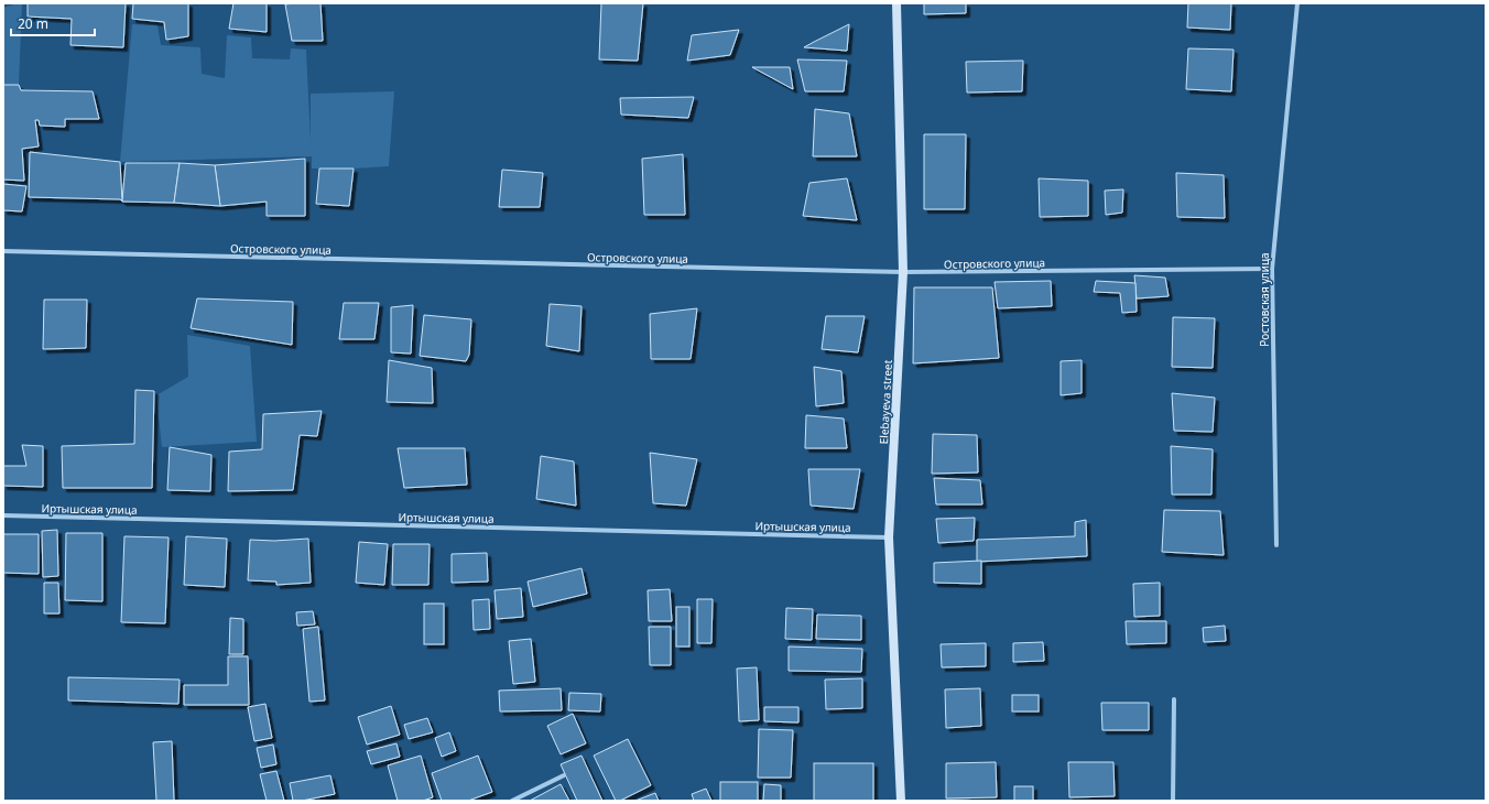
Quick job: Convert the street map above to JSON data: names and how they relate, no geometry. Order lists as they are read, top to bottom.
{
  "streets": {
    "main road": ["Elebayeva street"],
    "street": ["Островского улица", "Ростовская улица", "Иртышская улица"]
  },
  "crossings": [
    ["Островского улица", "Ростовская улица"],
    ["Островского улица", "Elebayeva street"],
    ["Elebayeva street", "Иртышская улица"]
  ],
  "scale_bar": "20 m"
}
